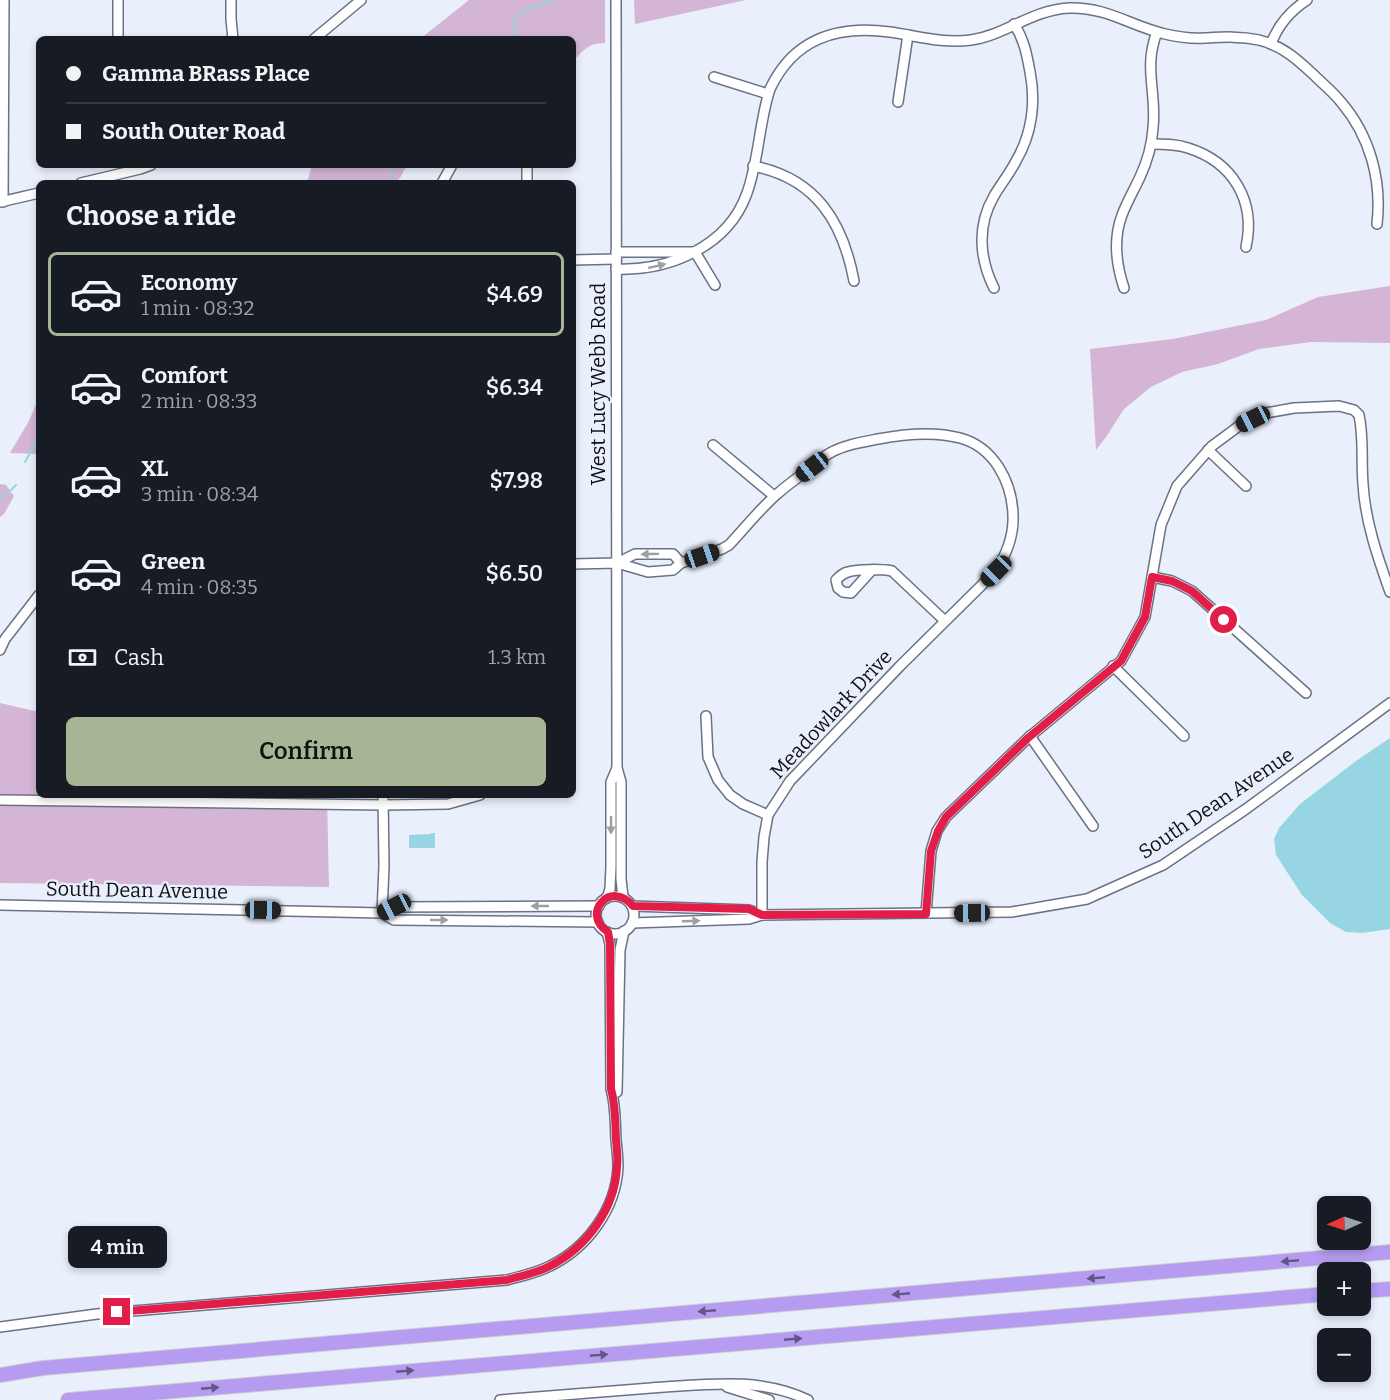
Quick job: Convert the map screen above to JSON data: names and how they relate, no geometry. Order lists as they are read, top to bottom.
{
  "streets": {
    "street": ["West Lucy Webb Road", "Meadowlark Drive", "South Dean Avenue"]
  },
  "crossings": [
    ["West Lucy Webb Road", "Meadowlark Drive"],
    ["West Lucy Webb Road", "South Dean Avenue"],
    ["Meadowlark Drive", "South Dean Avenue"]
  ],
  "north": "left",
  "page": {
    "banner": ["Gamma BRass Place", "South Outer Road"],
    "heading": "Choose a ride",
    "list": [
      {
        "name": "Economy",
        "note": "1 min · 08:32",
        "value": "$4.69"
      },
      {
        "name": "Comfort",
        "note": "2 min · 08:33",
        "value": "$6.34"
      },
      {
        "name": "XL",
        "note": "3 min · 08:34",
        "value": "$7.98"
      },
      {
        "name": "Green",
        "note": "4 min · 08:35",
        "value": "$6.50"
      }
    ],
    "pay": ["Cash", "1.3 km"],
    "buttons": "Confirm",
    "map_buttons": ["+", "−"],
    "bubble": "4 min"
  }
}
